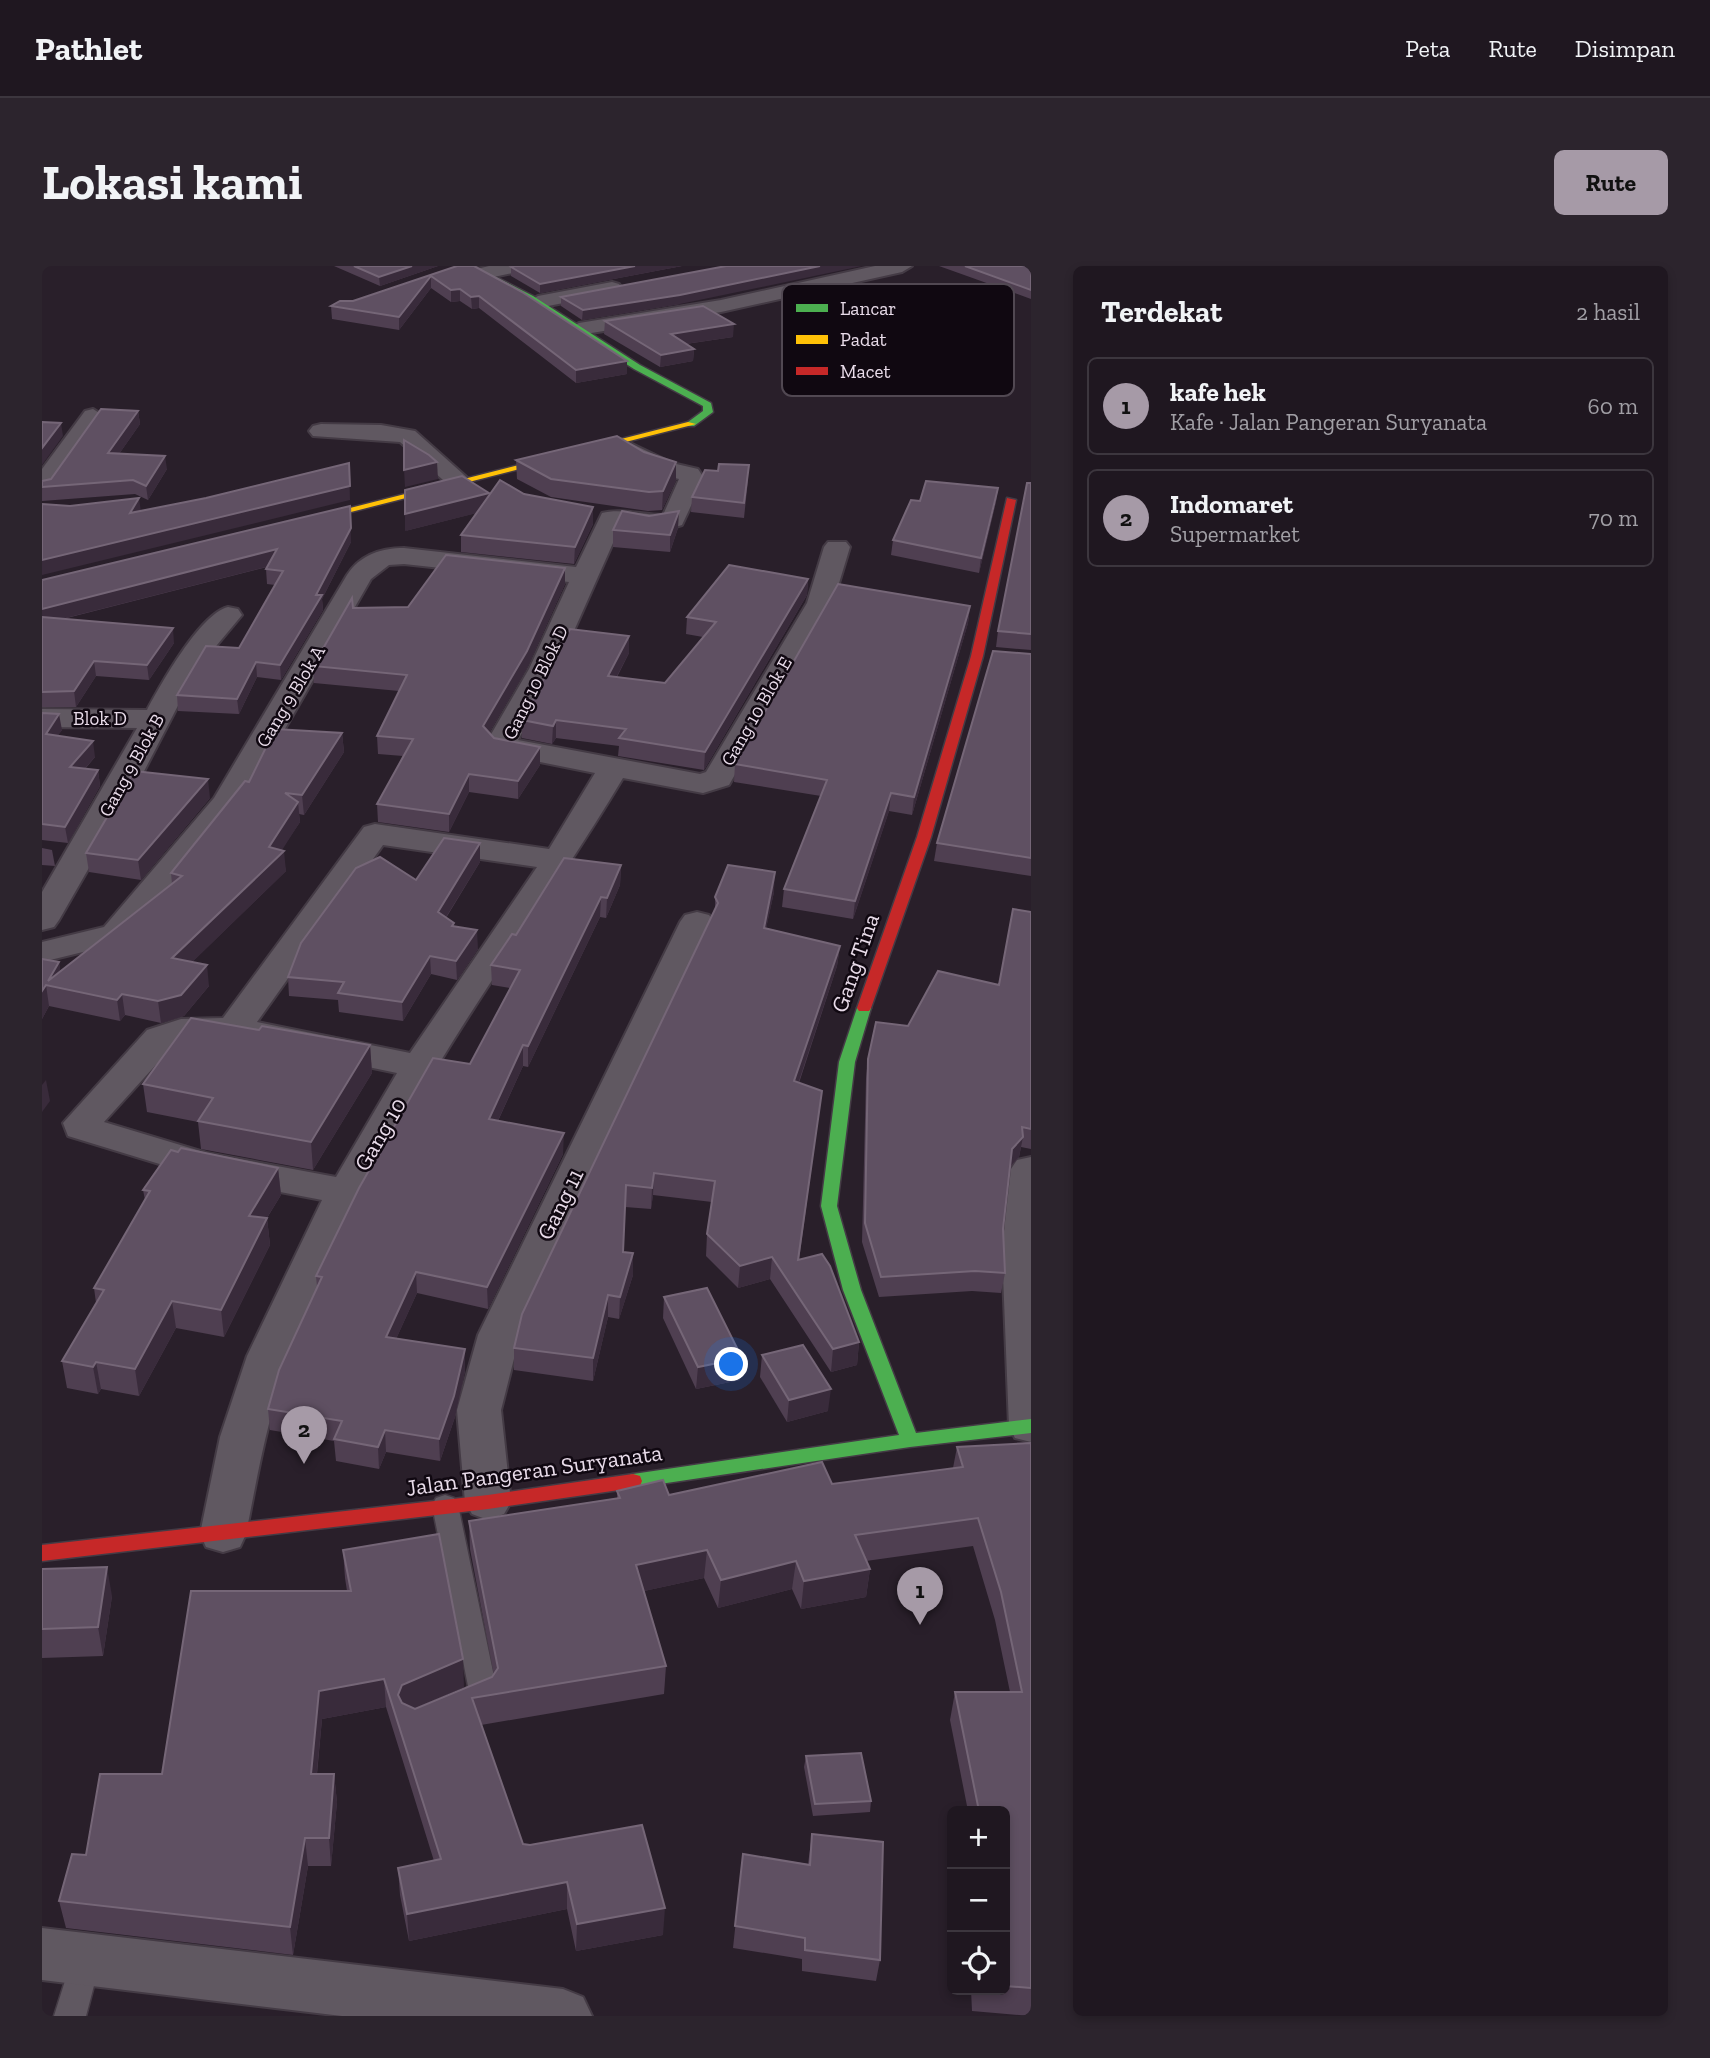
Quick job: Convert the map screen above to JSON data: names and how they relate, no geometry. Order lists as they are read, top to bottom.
{
  "streets": {
    "street": [
      "Gang 10 Blok D",
      "Gang 9 Blok A",
      "Gang 10 Blok E",
      "Blok D",
      "Gang 9 Blok B",
      "Gang Tina",
      "Gang 10",
      "Gang 11",
      "Jalan Pangeran Suryanata"
    ]
  },
  "crossings": [
    ["Gang 10 Blok D", "Gang 9 Blok A"],
    ["Gang 10 Blok D", "Gang 10 Blok E"],
    ["Gang 10 Blok D", "Gang 10"],
    ["Gang 10 Blok E", "Gang 10"],
    ["Blok D", "Gang 9 Blok B"],
    ["Gang Tina", "Jalan Pangeran Suryanata"],
    ["Gang 10", "Jalan Pangeran Suryanata"],
    ["Gang 11", "Jalan Pangeran Suryanata"]
  ],
  "legend": ["Lancar", "Padat", "Macet"],
  "page": {
    "header": "Pathlet",
    "nav": ["Peta", "Rute", "Disimpan"],
    "buttons": "Rute",
    "title": "Lokasi kami",
    "heading": ["Terdekat", "2 hasil"],
    "list": [
      {
        "mark": "1",
        "name": "kafe hek",
        "note": "Kafe · Jalan Pangeran Suryanata",
        "value": "60 m"
      },
      {
        "mark": "2",
        "name": "Indomaret",
        "note": "Supermarket",
        "value": "70 m"
      }
    ],
    "pins": ["2", "1"],
    "map_buttons": ["+", "−"]
  }
}
